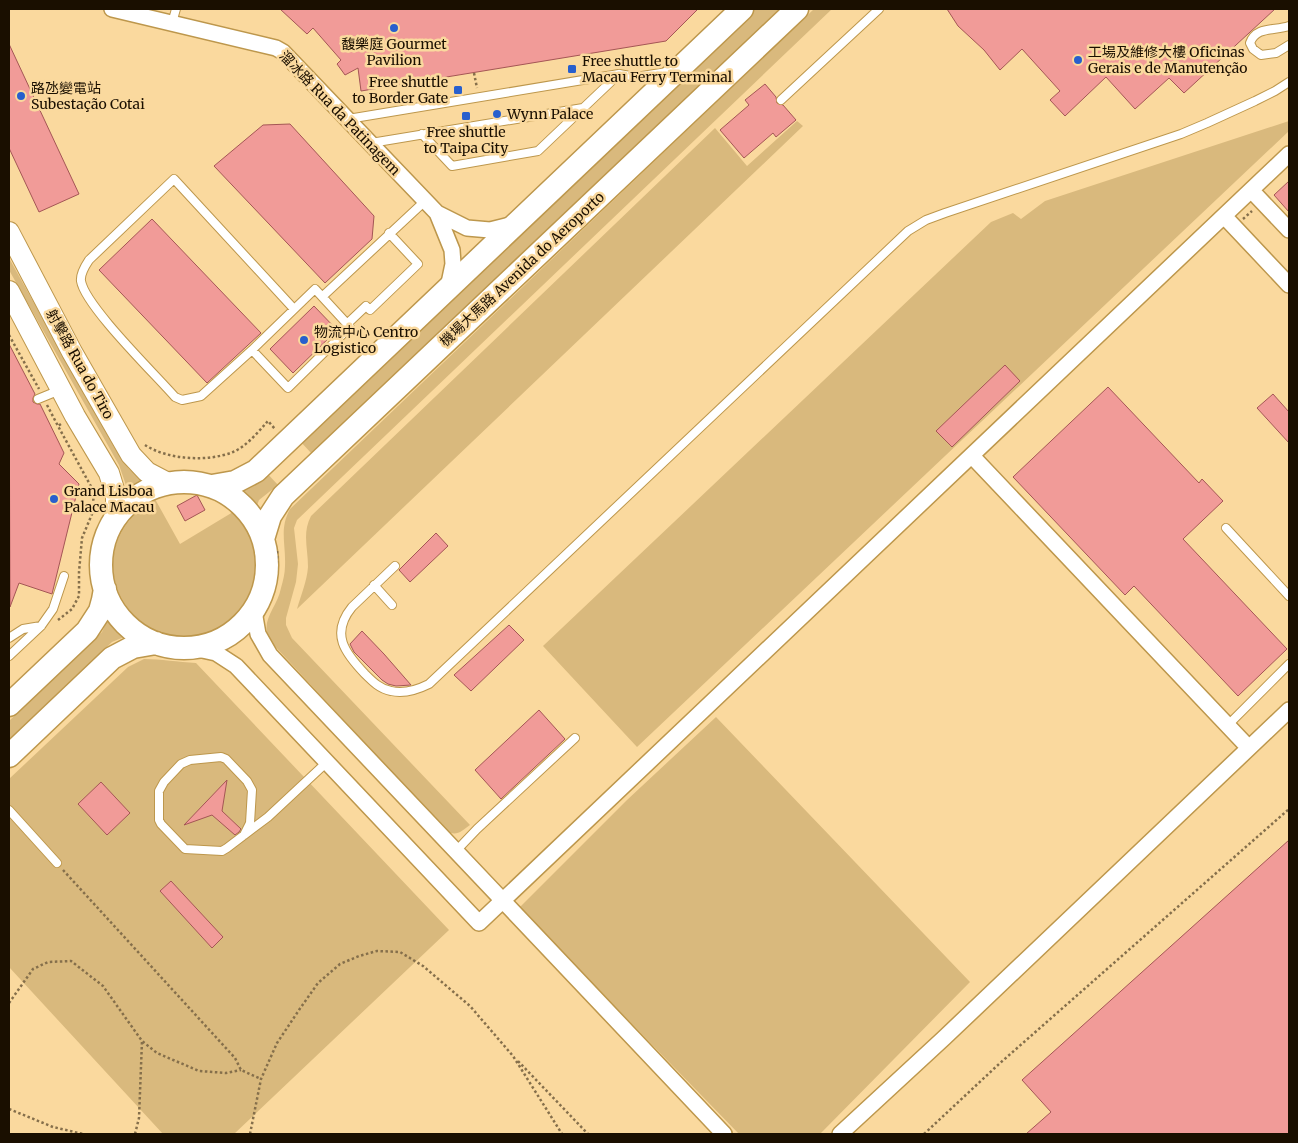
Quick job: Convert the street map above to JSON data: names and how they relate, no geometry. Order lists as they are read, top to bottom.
{
  "streets": {
    "main road": ["機場大馬路 Avenida do Aeroporto"],
    "street": ["溜冰路 Rua da Patinagem", "射擊路 Rua do Tiro"]
  },
  "crossings": [
    ["機場大馬路 Avenida do Aeroporto", "射擊路 Rua do Tiro"]
  ],
  "places": {
    "other": [
      "馥樂庭 Gourmet Pavilion",
      "工場及維修大樓 Oficinas Gerais e de Manutenção",
      "路氹變電站 Subestação Cotai",
      "Wynn Palace",
      "物流中心 Centro Logistico",
      "Grand Lisboa Palace Macau"
    ],
    "transit": ["Free shuttle to Macau Ferry Terminal", "Free shuttle to Border Gate", "Free shuttle to Taipa City"]
  }
}
